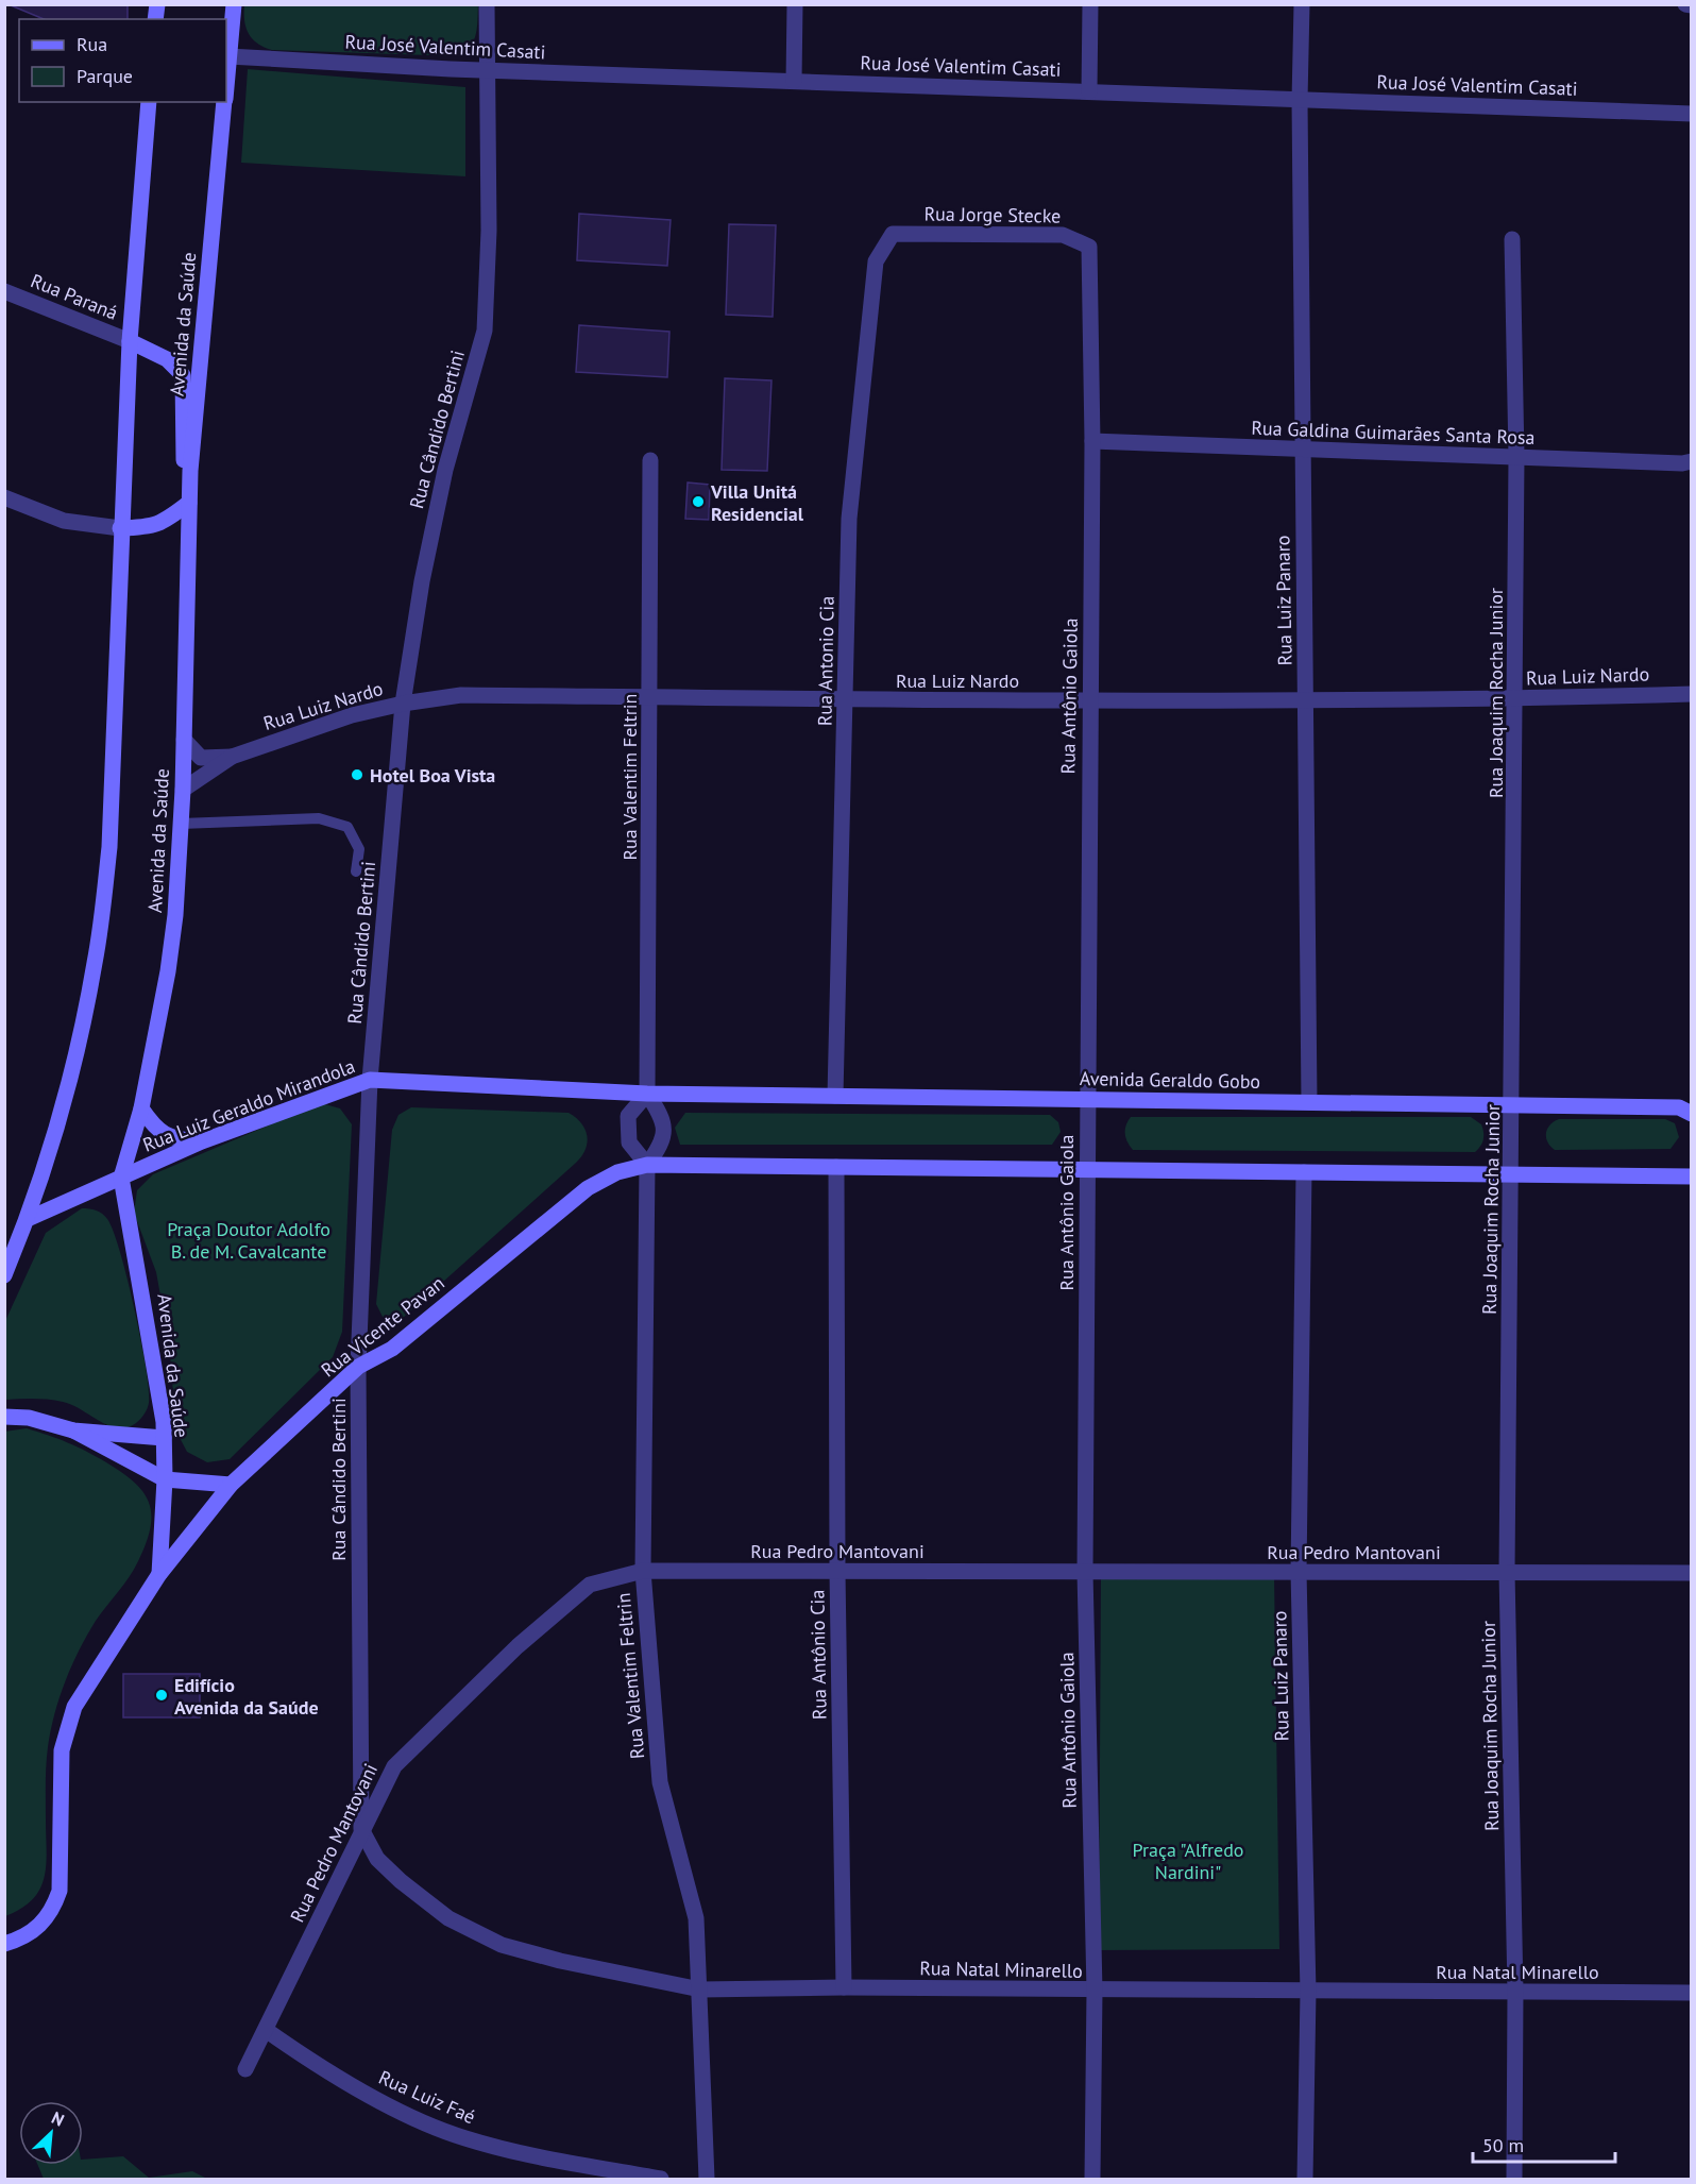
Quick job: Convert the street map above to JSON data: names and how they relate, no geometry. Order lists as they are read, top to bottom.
{
  "streets": {
    "main road": [
      "Avenida da Saúde",
      "Avenida Geraldo Gobo",
      "Rua Luiz Geraldo Mirandola",
      "Rua Vicente Pavan"
    ],
    "street": [
      "Rua José Valentim Casati",
      "Rua Jorge Stecke",
      "Rua Paraná",
      "Rua Cândido Bertini",
      "Rua Galdina Guimarães Santa Rosa",
      "Rua Luiz Panaro",
      "Rua Antonio Cia",
      "Rua Luiz Nardo",
      "Rua Joaquim Rocha Junior",
      "Rua Antônio Gaiola",
      "Rua Valentim Feltrin",
      "Rua Pedro Mantovani",
      "Rua Antônio Cia",
      "Rua Natal Minarello",
      "Rua Luiz Faé"
    ]
  },
  "crossings": [
    ["Rua José Valentim Casati", "Avenida da Saúde"],
    ["Rua José Valentim Casati", "Rua Cândido Bertini"],
    ["Rua José Valentim Casati", "Rua Luiz Panaro"],
    ["Rua Jorge Stecke", "Rua Antonio Cia"],
    ["Rua Jorge Stecke", "Rua Antônio Gaiola"],
    ["Avenida da Saúde", "Rua Luiz Nardo"],
    ["Avenida da Saúde", "Rua Luiz Geraldo Mirandola"],
    ["Avenida da Saúde", "Rua Vicente Pavan"],
    ["Rua Cândido Bertini", "Rua Luiz Nardo"],
    ["Rua Cândido Bertini", "Rua Luiz Geraldo Mirandola"],
    ["Rua Cândido Bertini", "Rua Vicente Pavan"],
    ["Rua Cândido Bertini", "Rua Pedro Mantovani"],
    ["Rua Cândido Bertini", "Rua Natal Minarello"],
    ["Rua Galdina Guimarães Santa Rosa", "Rua Luiz Panaro"],
    ["Rua Galdina Guimarães Santa Rosa", "Rua Joaquim Rocha Junior"],
    ["Rua Galdina Guimarães Santa Rosa", "Rua Antônio Gaiola"],
    ["Rua Luiz Panaro", "Rua Luiz Nardo"],
    ["Rua Luiz Panaro", "Avenida Geraldo Gobo"],
    ["Rua Luiz Panaro", "Rua Pedro Mantovani"],
    ["Rua Luiz Panaro", "Rua Natal Minarello"],
    ["Rua Antonio Cia", "Rua Luiz Nardo"],
    ["Rua Antonio Cia", "Avenida Geraldo Gobo"],
    ["Rua Luiz Nardo", "Rua Joaquim Rocha Junior"],
    ["Rua Luiz Nardo", "Rua Antônio Gaiola"],
    ["Rua Luiz Nardo", "Rua Valentim Feltrin"],
    ["Rua Joaquim Rocha Junior", "Avenida Geraldo Gobo"],
    ["Rua Joaquim Rocha Junior", "Rua Pedro Mantovani"],
    ["Rua Joaquim Rocha Junior", "Rua Natal Minarello"],
    ["Rua Antônio Gaiola", "Avenida Geraldo Gobo"],
    ["Rua Antônio Gaiola", "Rua Pedro Mantovani"],
    ["Rua Antônio Gaiola", "Rua Natal Minarello"],
    ["Rua Valentim Feltrin", "Avenida Geraldo Gobo"],
    ["Rua Valentim Feltrin", "Rua Luiz Geraldo Mirandola"],
    ["Rua Valentim Feltrin", "Rua Vicente Pavan"],
    ["Rua Valentim Feltrin", "Rua Pedro Mantovani"],
    ["Rua Valentim Feltrin", "Rua Natal Minarello"],
    ["Avenida Geraldo Gobo", "Rua Luiz Geraldo Mirandola"],
    ["Rua Pedro Mantovani", "Rua Antônio Cia"],
    ["Rua Pedro Mantovani", "Rua Natal Minarello"],
    ["Rua Pedro Mantovani", "Rua Luiz Faé"],
    ["Rua Antônio Cia", "Rua Natal Minarello"]
  ],
  "parks": ["Praça Doutor Adolfo B. de M. Cavalcante", "Praça \"Alfredo Nardini\""],
  "places": ["Villa Unitá Residencial", "Hotel Boa Vista", "Edifício Avenida da Saúde"],
  "legend": ["Rua", "Parque"],
  "scale_bar": "50 m",
  "north": "top right"
}
